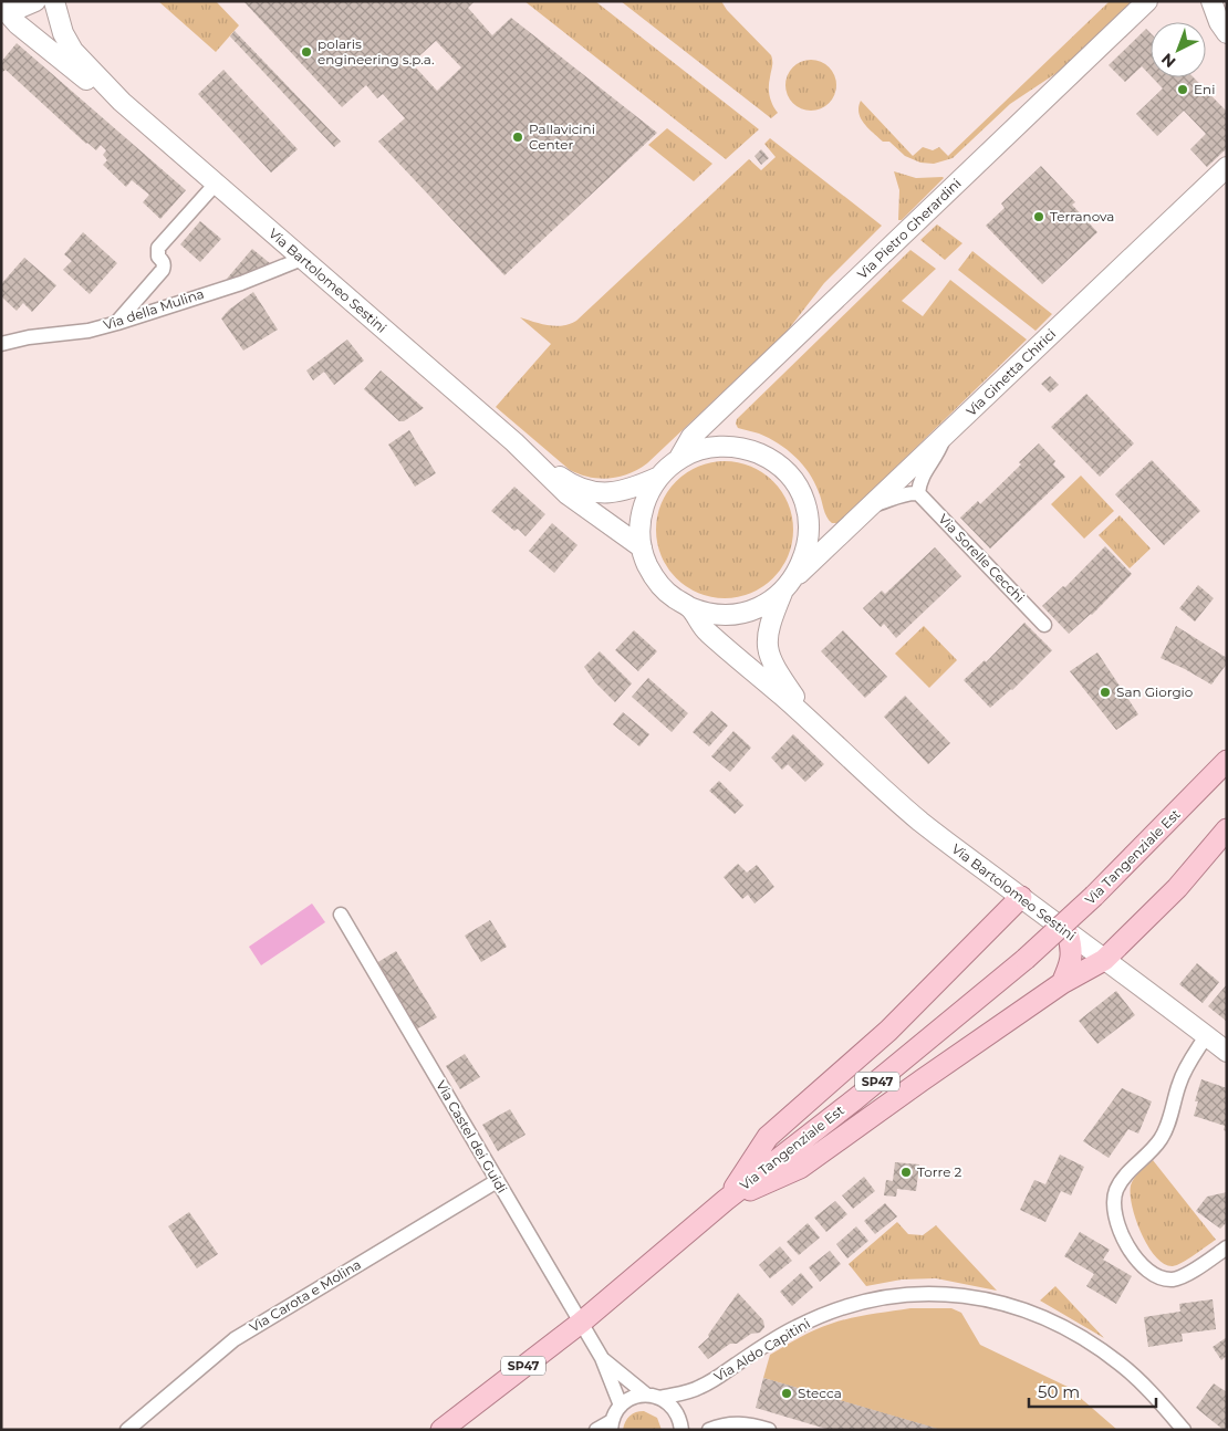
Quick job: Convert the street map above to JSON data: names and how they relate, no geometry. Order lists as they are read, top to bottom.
{
  "streets": {
    "main road": [
      "Via Pietro Gherardini",
      "Via Bartolomeo Sestini",
      "Via Ginetta Chirici",
      "Via Tangenziale Est",
      "SP47"
    ],
    "street": [
      "Via della Mulina",
      "Via Sorelle Cecchi",
      "Via Castel dei Guidi",
      "Via Carota e Molina",
      "Via Aldo Capitini"
    ]
  },
  "crossings": [
    ["Via Pietro Gherardini", "Via Ginetta Chirici"],
    ["Via Bartolomeo Sestini", "Via della Mulina"],
    ["Via Tangenziale Est", "Via Castel dei Guidi"],
    ["Via Castel dei Guidi", "Via Carota e Molina"]
  ],
  "places": [
    "polaris engineering s.p.a.",
    "Eni",
    "Pallavicini Center",
    "Terranova",
    "San Giorgio",
    "Torre 2",
    "Stecca"
  ],
  "scale_bar": "50 m",
  "north": "bottom left"
}
